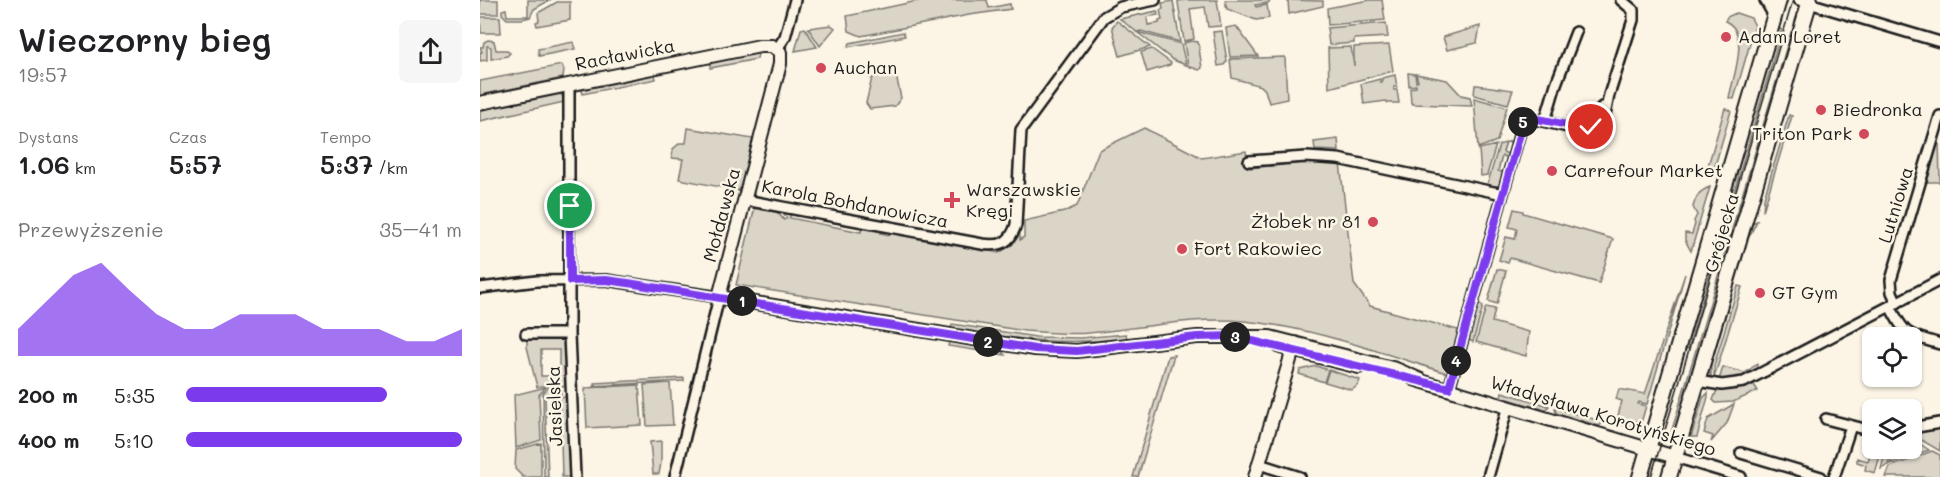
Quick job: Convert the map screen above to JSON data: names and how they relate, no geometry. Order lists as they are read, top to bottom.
{
  "streets": {
    "main road": ["Grójecka"],
    "street": [
      "Racławicka",
      "Karola Bohdanowicza",
      "Lutniowa",
      "Mołdawska",
      "Jasielska",
      "Władysława Korotyńskiego"
    ]
  },
  "crossings": [
    ["Racławicka", "Mołdawska"],
    ["Racławicka", "Jasielska"],
    ["Karola Bohdanowicza", "Mołdawska"],
    ["Mołdawska", "Władysława Korotyńskiego"],
    ["Grójecka", "Władysława Korotyńskiego"],
    ["Jasielska", "Władysława Korotyńskiego"]
  ],
  "places": {
    "other": [
      "Adam Loret",
      "Auchan",
      "Biedronka",
      "Triton Park",
      "Carrefour Market",
      "Żłobek nr 81",
      "Fort Rakowiec",
      "GT Gym"
    ],
    "health": ["Warszawskie Kręgi"]
  },
  "page": {
    "heading": ["Wieczorny bieg", "19:57"],
    "stats": [
      ["Dystans", "1.06 km"],
      ["Czas", "5:57"],
      ["Tempo", "5:37 /km"]
    ],
    "pins": [
      "5",
      "1",
      "3",
      "2",
      "4"
    ],
    "chart": ["Przewyższenie", "35–41 m"],
    "list": [
      {
        "name": "200 m",
        "note": "5:35"
      },
      {
        "name": "400 m",
        "note": "5:10"
      }
    ]
  }
}
